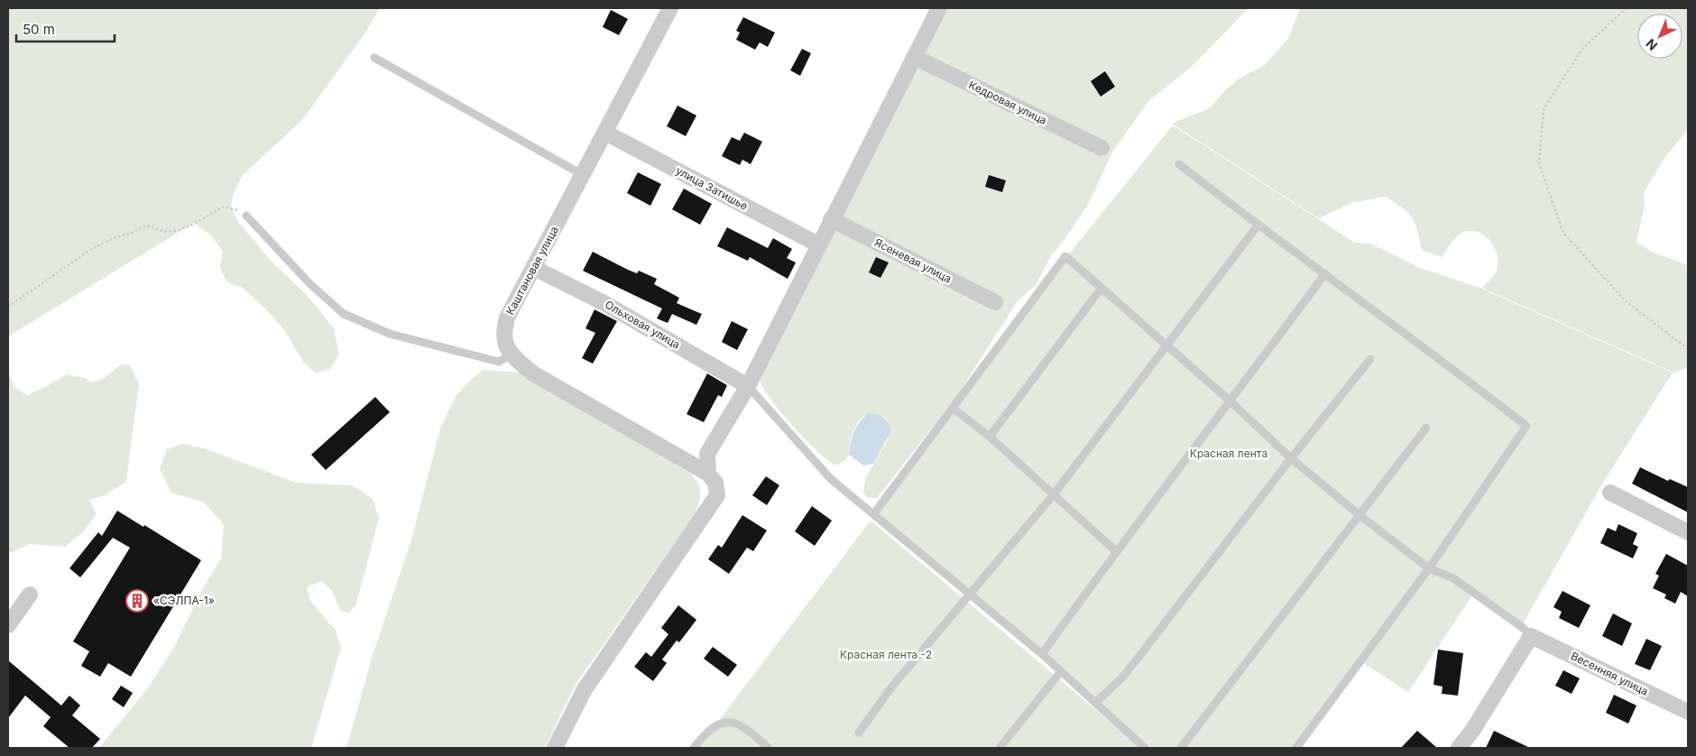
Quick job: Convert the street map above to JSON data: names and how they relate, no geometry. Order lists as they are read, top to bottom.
{
  "streets": {
    "street": [
      "Кедровая улица",
      "улица Затишье",
      "Ясеневая улица",
      "Каштановая улица",
      "Ольховая улица",
      "Весенняя улица"
    ]
  },
  "crossings": [
    ["улица Затишье", "Каштановая улица"],
    ["Каштановая улица", "Ольховая улица"]
  ],
  "parks": ["Красная лента", "Красная лента -2"],
  "places": {
    "building": ["«СЭЛПА-1»"]
  },
  "scale_bar": "50 m",
  "north": "bottom left"
}
